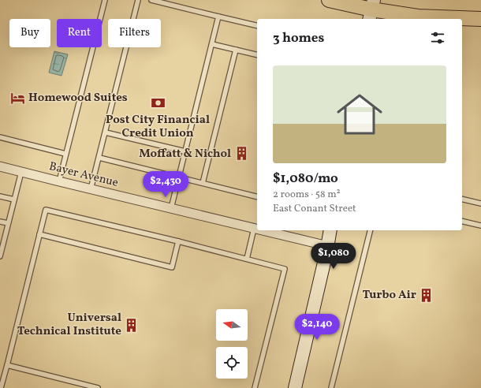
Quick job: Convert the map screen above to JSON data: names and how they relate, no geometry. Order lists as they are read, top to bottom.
{
  "streets": {
    "street": ["Bayer Avenue"]
  },
  "places": {
    "hotel": ["Homewood Suites"],
    "bank": ["Post City Financial Credit Union"],
    "building": ["Moffatt & Nichol", "Turbo Air", "Universal Technical Institute"]
  },
  "north": "left",
  "page": {
    "chip": ["Buy", "Rent", "Filters"],
    "heading": "3 homes",
    "list": [
      {
        "name": "$1,080/mo",
        "note": "2 rooms · 58 m² · East Conant Street"
      }
    ],
    "price": ["$2,430", "$1,080", "$2,140"]
  }
}
